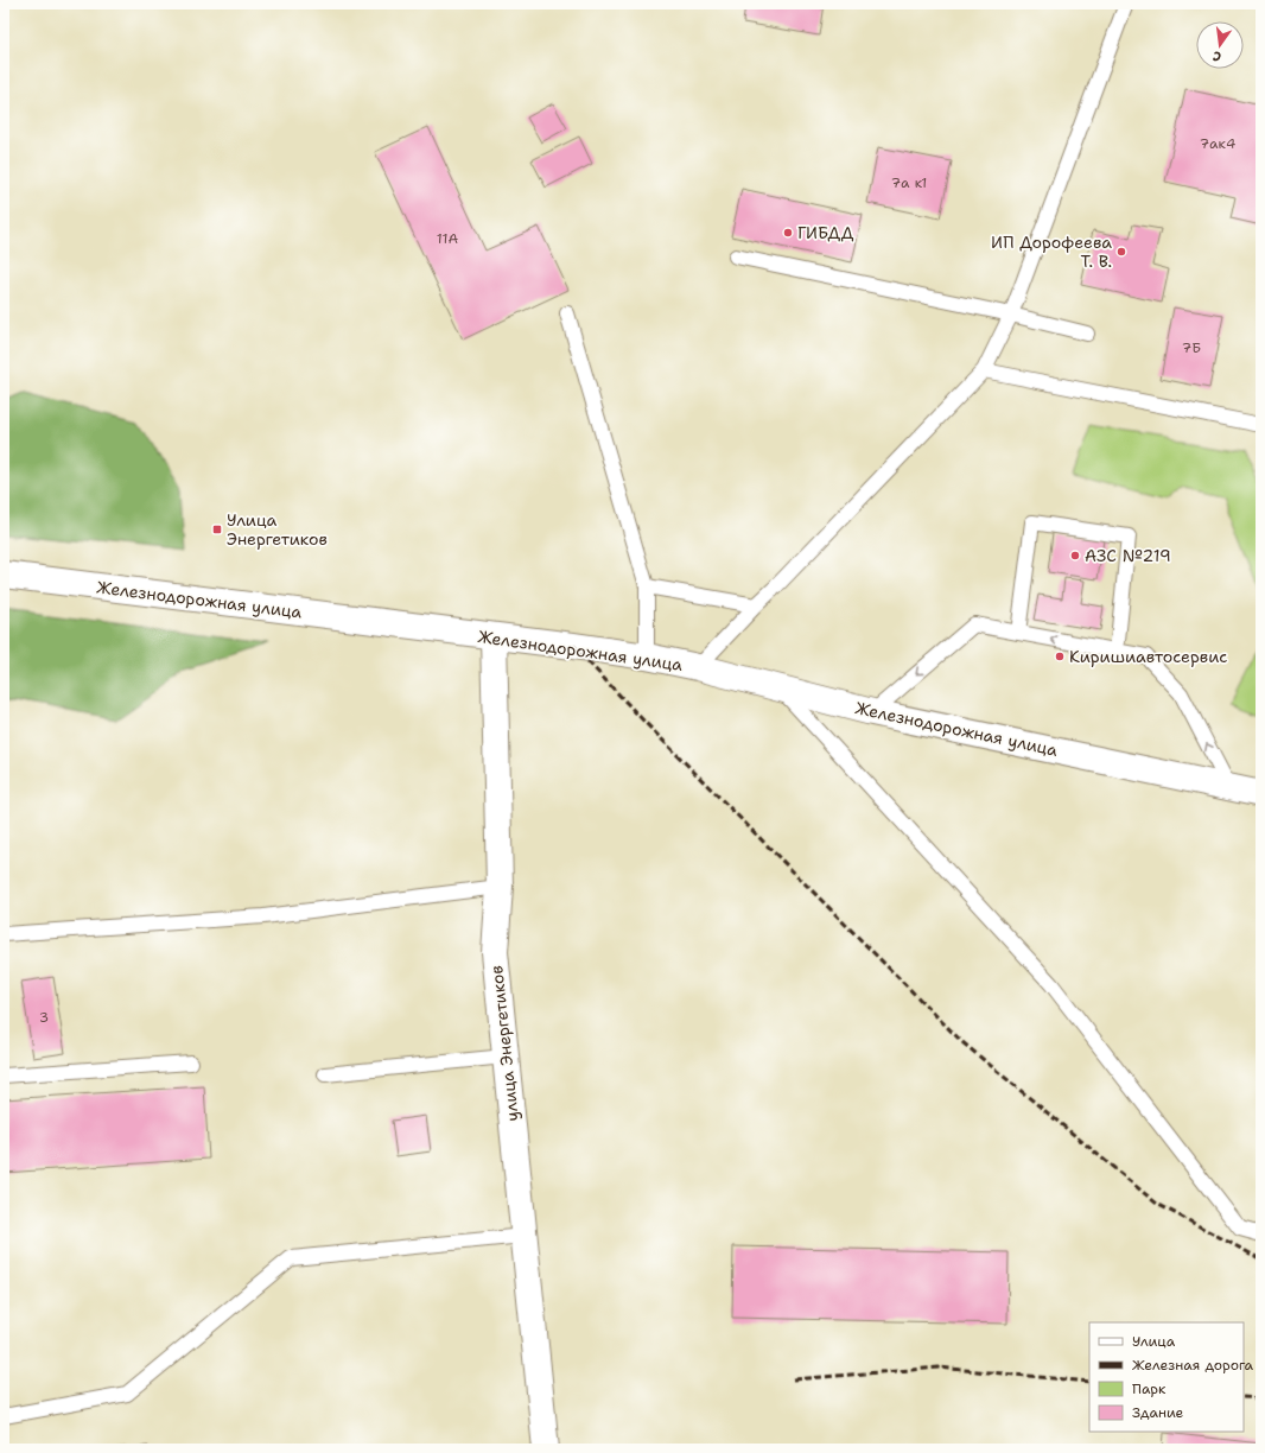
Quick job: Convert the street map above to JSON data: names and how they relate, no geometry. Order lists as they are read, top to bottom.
{
  "streets": {
    "street": ["Железнодорожная улица", "улица Энергетиков"]
  },
  "crossings": [
    ["Железнодорожная улица", "улица Энергетиков"]
  ],
  "places": {
    "other": [
      "ГИБДД",
      "ИП Дорофеева Т. В.",
      "АЗС №219",
      "Киришиавтосервис"
    ],
    "transit": ["Улица Энергетиков"]
  },
  "house_numbers": [
    "7ак4",
    "7а к1",
    "11А",
    "7Б",
    "3"
  ],
  "legend": [
    "Улица",
    "Железная дорога",
    "Парк",
    "Здание"
  ],
  "north": "bottom"
}
